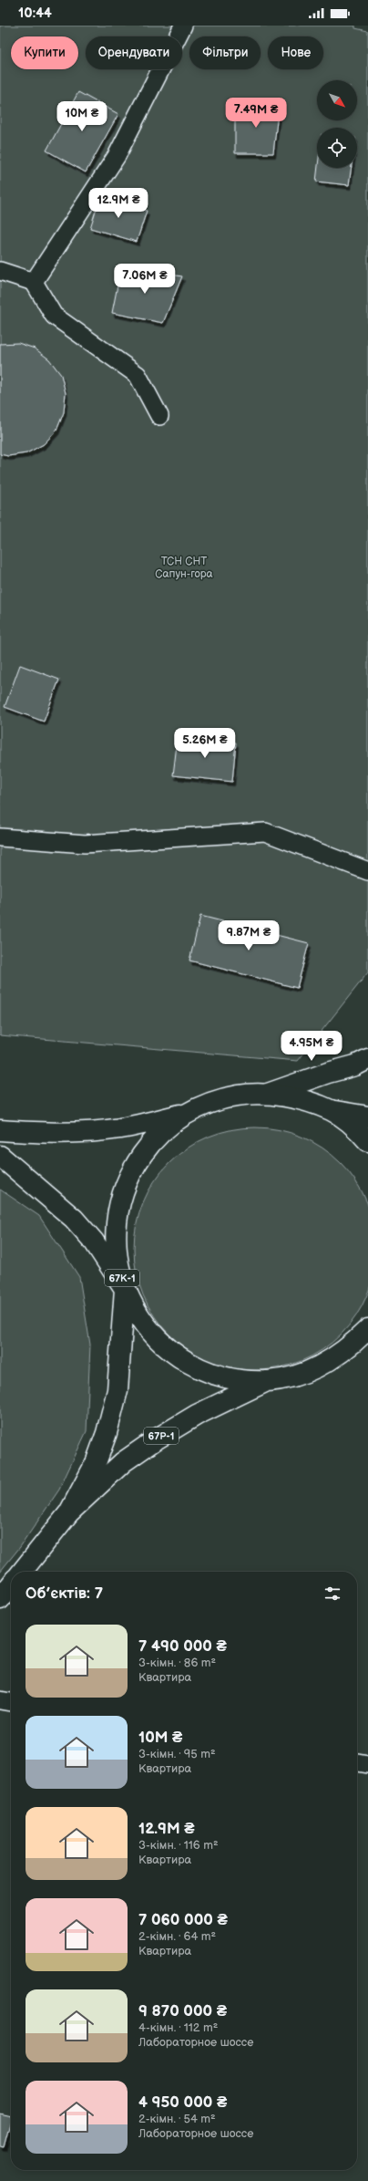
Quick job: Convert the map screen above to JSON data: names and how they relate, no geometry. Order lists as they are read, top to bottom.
{
  "streets": {
    "main road": ["67К-1", "67Р-1"]
  },
  "crossings": [
    ["67К-1", "67Р-1"]
  ],
  "parks": ["ТСН СНТ Сапун-гора"],
  "north": "bottom right",
  "page": {
    "status": "10:44",
    "chip": [
      "Купити",
      "Орендувати",
      "Фільтри",
      "Нове"
    ],
    "price": [
      "7.49M ₴",
      "10M ₴",
      "12.9M ₴",
      "7.06M ₴",
      "5.26M ₴",
      "9.87M ₴",
      "4.95M ₴"
    ],
    "heading": "Об’єктів: 7",
    "list": [
      {
        "name": "7 490 000 ₴",
        "note": "3-кімн. · 86 m² · Квартира"
      },
      {
        "name": "10M ₴",
        "note": "3-кімн. · 95 m² · Квартира"
      },
      {
        "name": "12.9M ₴",
        "note": "3-кімн. · 116 m² · Квартира"
      },
      {
        "name": "7 060 000 ₴",
        "note": "2-кімн. · 64 m² · Квартира"
      },
      {
        "name": "9 870 000 ₴",
        "note": "4-кімн. · 112 m² · Лабораторное шоссе"
      },
      {
        "name": "4 950 000 ₴",
        "note": "2-кімн. · 54 m² · Лабораторное шоссе"
      }
    ]
  }
}
